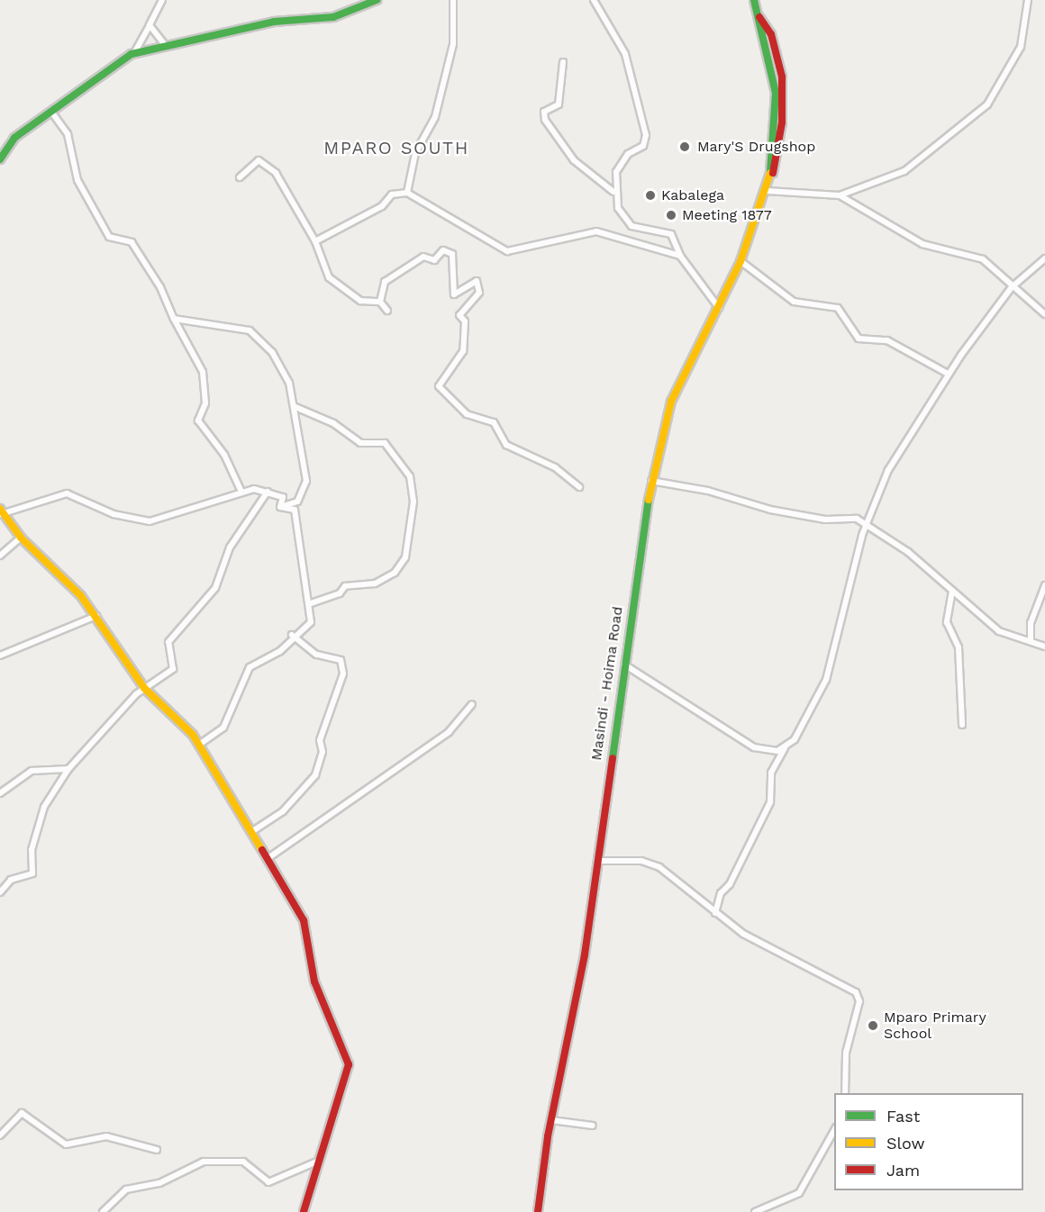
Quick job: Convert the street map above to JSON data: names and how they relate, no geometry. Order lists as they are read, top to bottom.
{
  "streets": {
    "main road": ["Masindi - Hoima Road"]
  },
  "districts": ["MPARO SOUTH"],
  "places": [
    "Mary'S Drugshop",
    "Kabalega",
    "Meeting 1877",
    "Mparo Primary School"
  ],
  "legend": ["Fast", "Slow", "Jam"]
}
